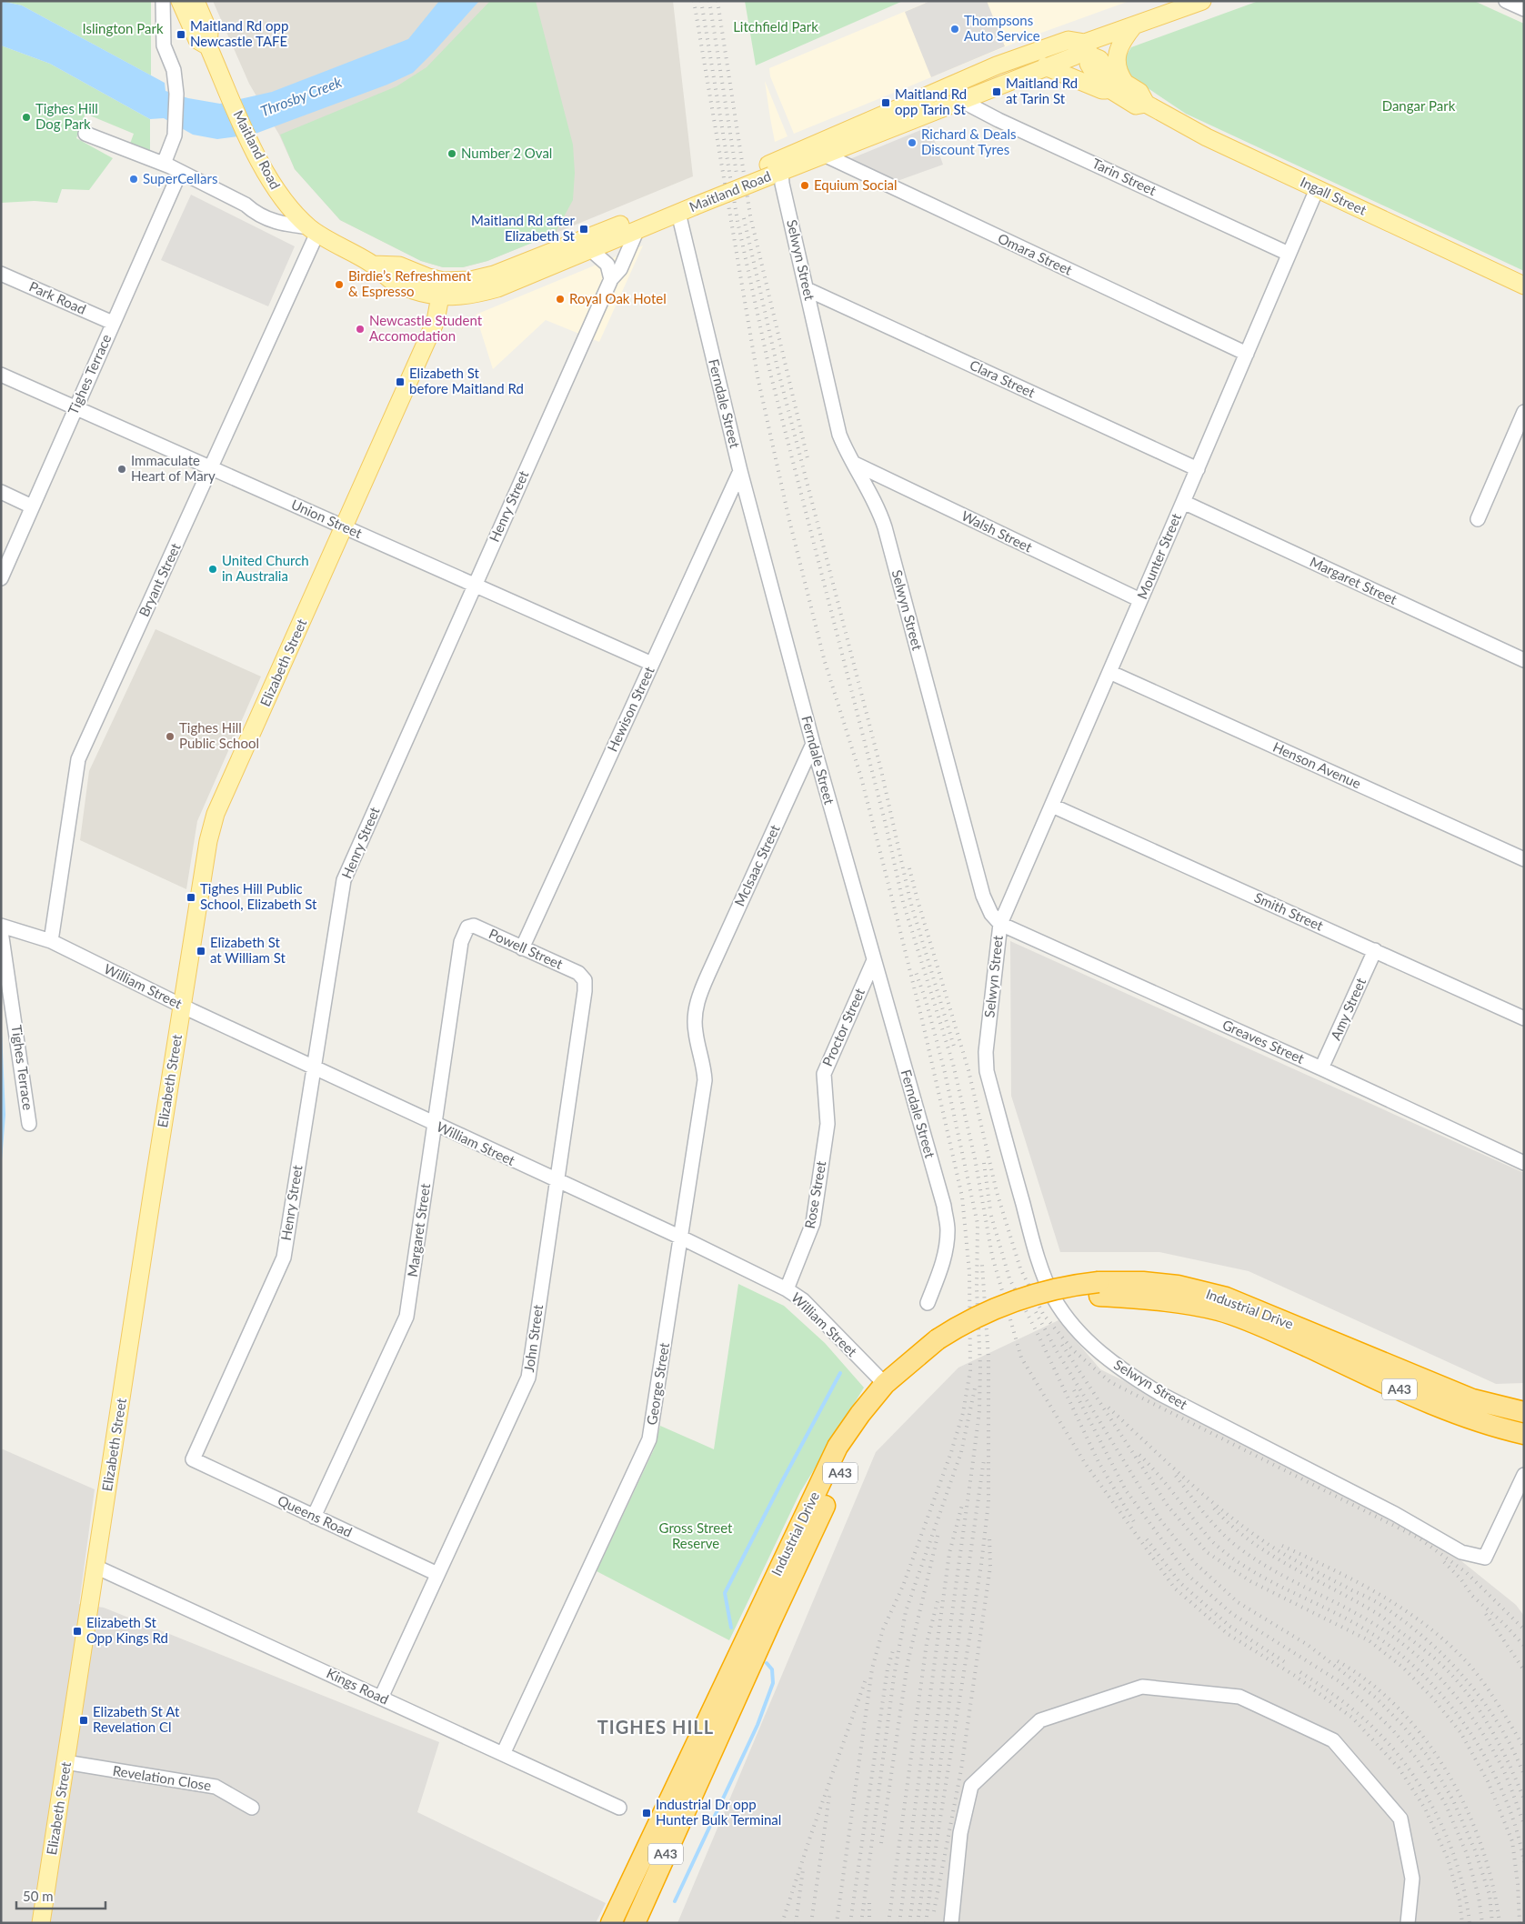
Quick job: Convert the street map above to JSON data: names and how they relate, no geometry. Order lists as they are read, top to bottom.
{
  "streets": {
    "highway": ["Industrial Drive", "A43"],
    "main road": ["Maitland Road", "Ingall Street", "Elizabeth Street"],
    "street": [
      "Tarin Street",
      "Omara Street",
      "Selwyn Street",
      "Park Road",
      "Tighes Terrace",
      "Clara Street",
      "Ferndale Street",
      "Henry Street",
      "Union Street",
      "Walsh Street",
      "Mounter Street",
      "Bryant Street",
      "Margaret Street",
      "Hewison Street",
      "Henson Avenue",
      "McIsaac Street",
      "Smith Street",
      "Powell Street",
      "William Street",
      "Amy Street",
      "Proctor Street",
      "Greaves Street",
      "Rose Street",
      "John Street",
      "George Street",
      "Queens Road",
      "Kings Road",
      "Revelation Close"
    ]
  },
  "crossings": [
    ["Maitland Road", "Tarin Street"],
    ["Maitland Road", "Ingall Street"],
    ["Maitland Road", "Omara Street"],
    ["Maitland Road", "Selwyn Street"],
    ["Maitland Road", "Ferndale Street"],
    ["Maitland Road", "Henry Street"],
    ["Maitland Road", "Bryant Street"],
    ["Maitland Road", "Elizabeth Street"],
    ["Tarin Street", "Mounter Street"],
    ["Ingall Street", "Mounter Street"],
    ["Omara Street", "Mounter Street"],
    ["Selwyn Street", "Clara Street"],
    ["Selwyn Street", "Walsh Street"],
    ["Selwyn Street", "Mounter Street"],
    ["Selwyn Street", "Greaves Street"],
    ["Park Road", "Tighes Terrace"],
    ["Tighes Terrace", "Union Street"],
    ["Clara Street", "Mounter Street"],
    ["Ferndale Street", "Hewison Street"],
    ["Ferndale Street", "McIsaac Street"],
    ["Ferndale Street", "Proctor Street"],
    ["Henry Street", "Union Street"],
    ["Henry Street", "William Street"],
    ["Henry Street", "Queens Road"],
    ["Union Street", "Bryant Street"],
    ["Union Street", "Elizabeth Street"],
    ["Union Street", "Hewison Street"],
    ["Walsh Street", "Mounter Street"],
    ["Mounter Street", "Margaret Street"],
    ["Mounter Street", "Henson Avenue"],
    ["Mounter Street", "Smith Street"],
    ["Mounter Street", "Greaves Street"],
    ["Bryant Street", "William Street"],
    ["Margaret Street", "Powell Street"],
    ["Margaret Street", "William Street"],
    ["Margaret Street", "Queens Road"],
    ["Elizabeth Street", "William Street"],
    ["Elizabeth Street", "Kings Road"],
    ["Elizabeth Street", "Revelation Close"],
    ["Hewison Street", "Powell Street"],
    ["McIsaac Street", "George Street"],
    ["Smith Street", "Amy Street"],
    ["Powell Street", "John Street"],
    ["William Street", "Rose Street"],
    ["William Street", "Industrial Drive"],
    ["William Street", "John Street"],
    ["William Street", "George Street"],
    ["Amy Street", "Greaves Street"],
    ["Proctor Street", "Rose Street"],
    ["John Street", "Queens Road"],
    ["John Street", "Kings Road"],
    ["George Street", "Kings Road"]
  ],
  "districts": ["TIGHES HILL"],
  "water": ["Throsby Creek"],
  "parks": [
    "Litchfield Park",
    "Islington Park",
    "Dangar Park",
    "Gross Street Reserve"
  ],
  "places": {
    "other": [
      "Thompsons Auto Service",
      "Tighes Hill Dog Park",
      "Richard & Deals Discount Tyres",
      "Number 2 Oval",
      "SuperCellars",
      "Equium Social",
      "Birdie’s Refreshment & Espresso",
      "Royal Oak Hotel",
      "Newcastle Student Accomodation",
      "Immaculate Heart of Mary",
      "United Church in Australia",
      "Tighes Hill Public School"
    ],
    "transit": [
      "Maitland Rd opp Newcastle TAFE",
      "Maitland Rd at Tarin St",
      "Maitland Rd opp Tarin St",
      "Maitland Rd after Elizabeth St",
      "Elizabeth St before Maitland Rd",
      "Tighes Hill Public School, Elizabeth St",
      "Elizabeth St at William St",
      "Elizabeth St Opp Kings Rd",
      "Elizabeth St At Revelation Cl",
      "Industrial Dr opp Hunter Bulk Terminal"
    ]
  },
  "scale_bar": "50 m"
}
